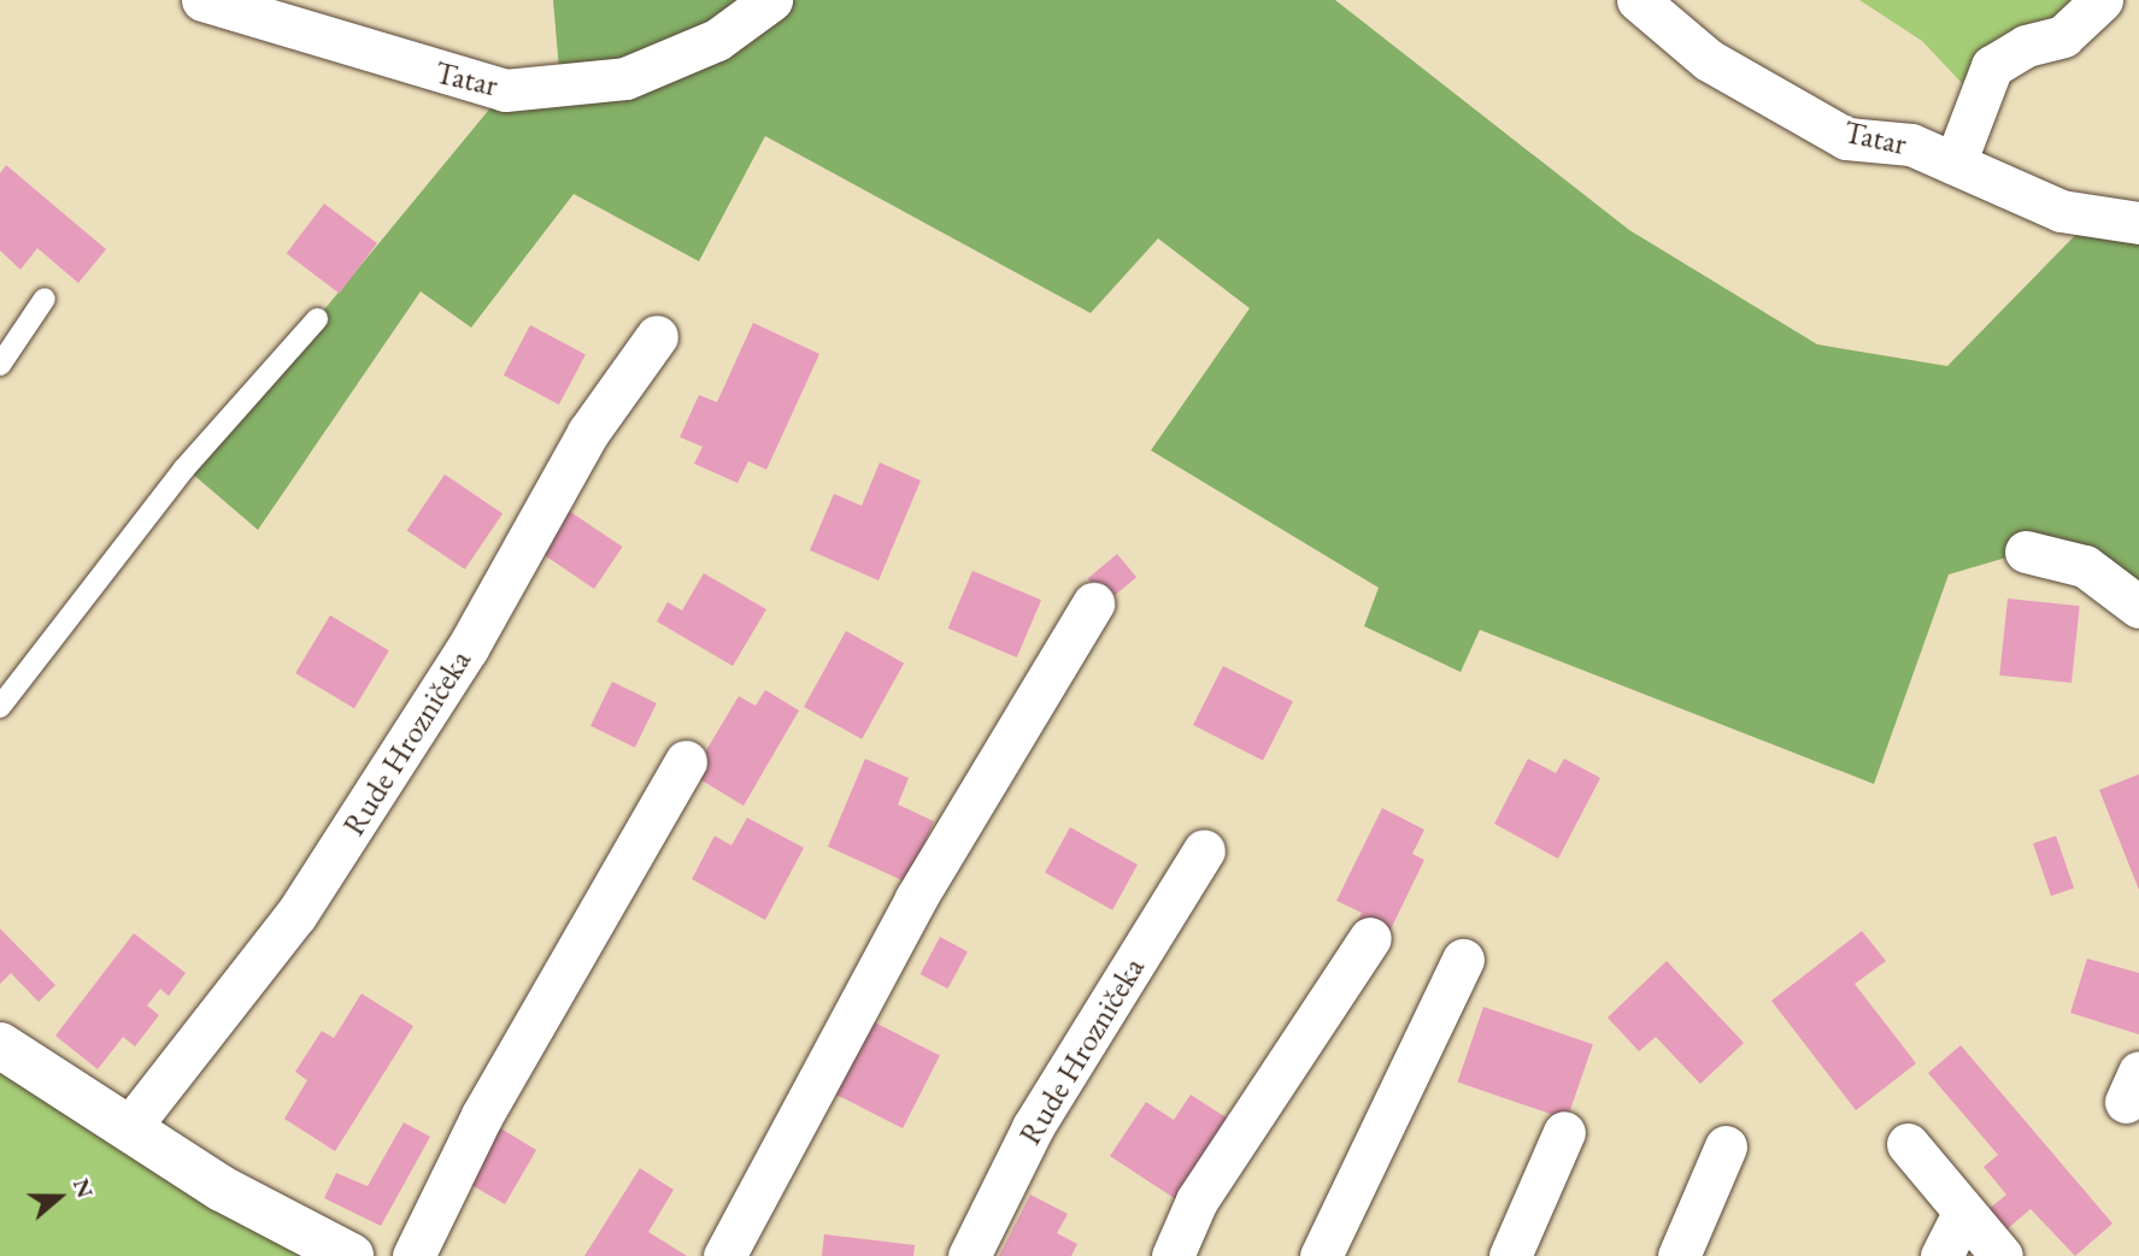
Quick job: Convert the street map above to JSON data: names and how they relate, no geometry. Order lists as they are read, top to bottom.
{
  "streets": {
    "street": ["Tatar", "Rude Hrozničeka"]
  },
  "north": "right"
}
